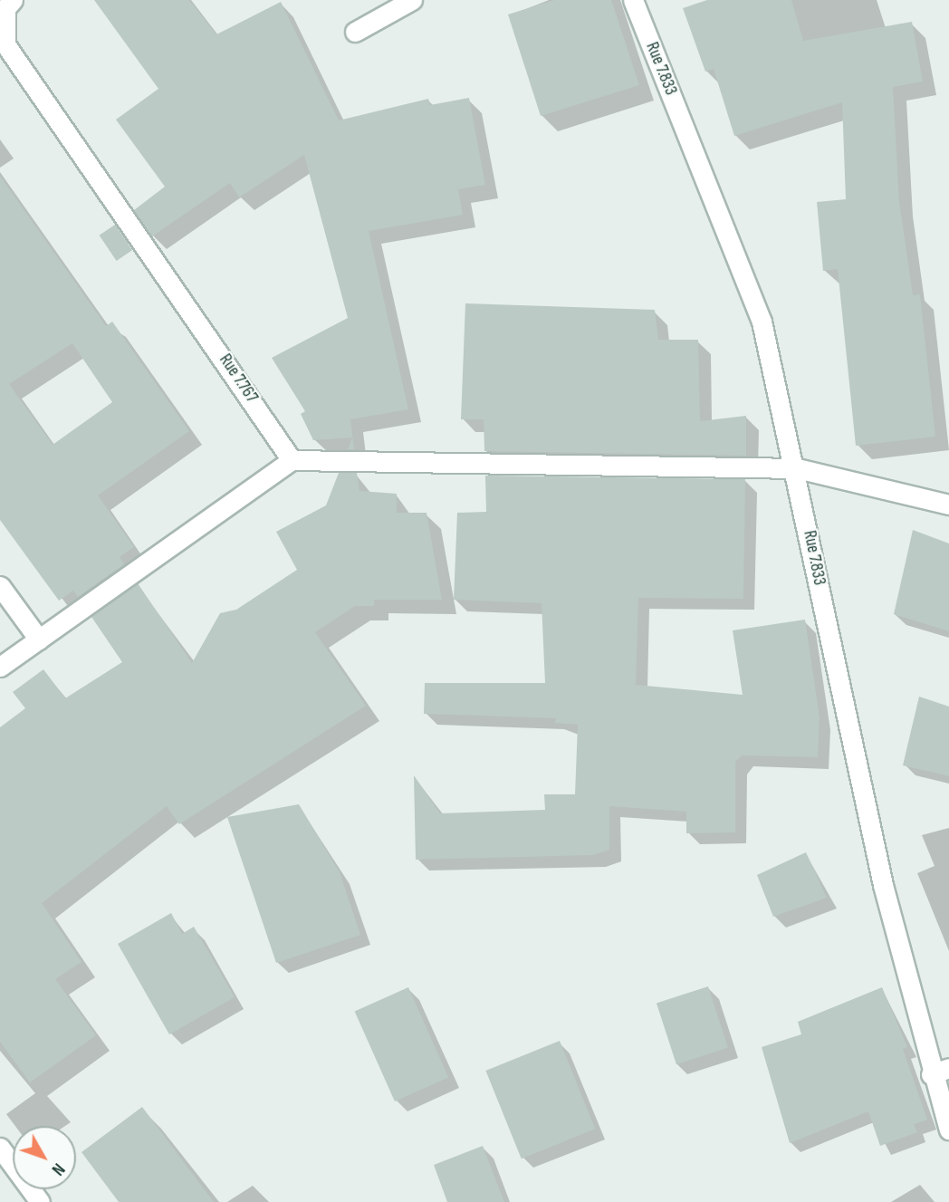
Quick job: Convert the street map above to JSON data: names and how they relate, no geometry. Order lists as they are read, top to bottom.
{
  "streets": {
    "street": ["Rue 7.833", "Rue 7.767"]
  },
  "north": "bottom right"
}
